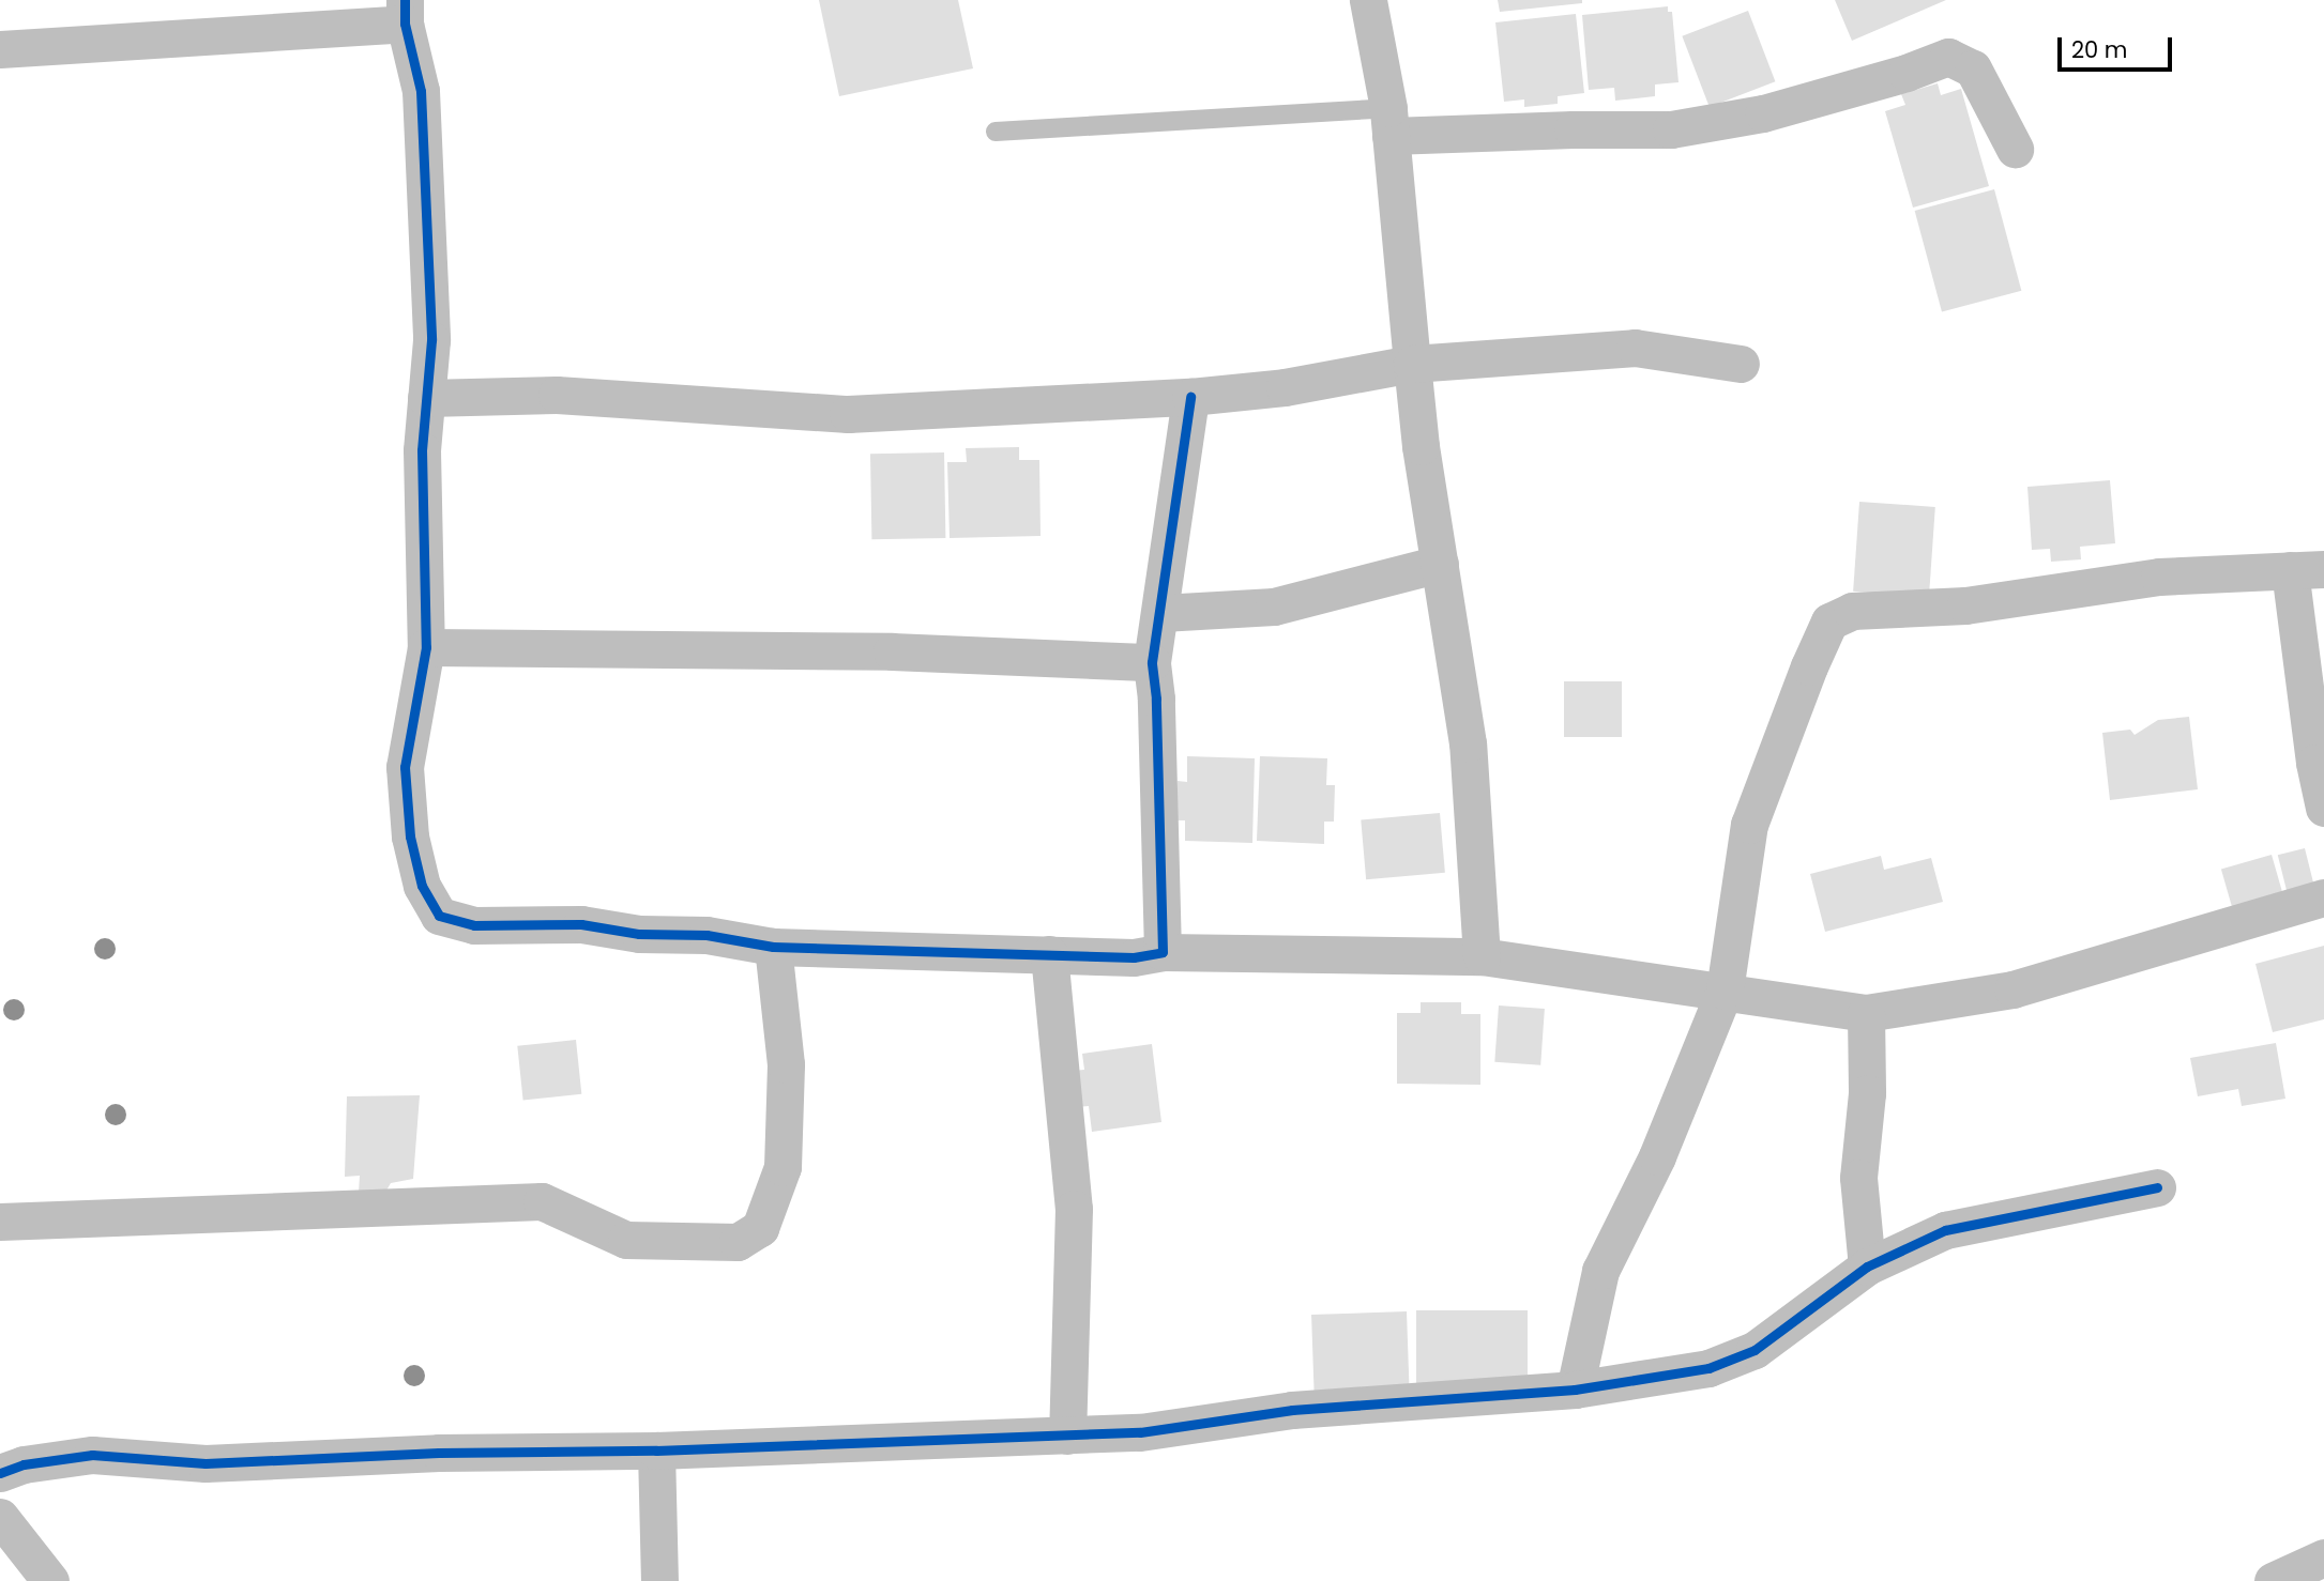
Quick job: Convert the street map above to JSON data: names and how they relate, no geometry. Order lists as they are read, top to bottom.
{
  "scale_bar": "20 m"
}
